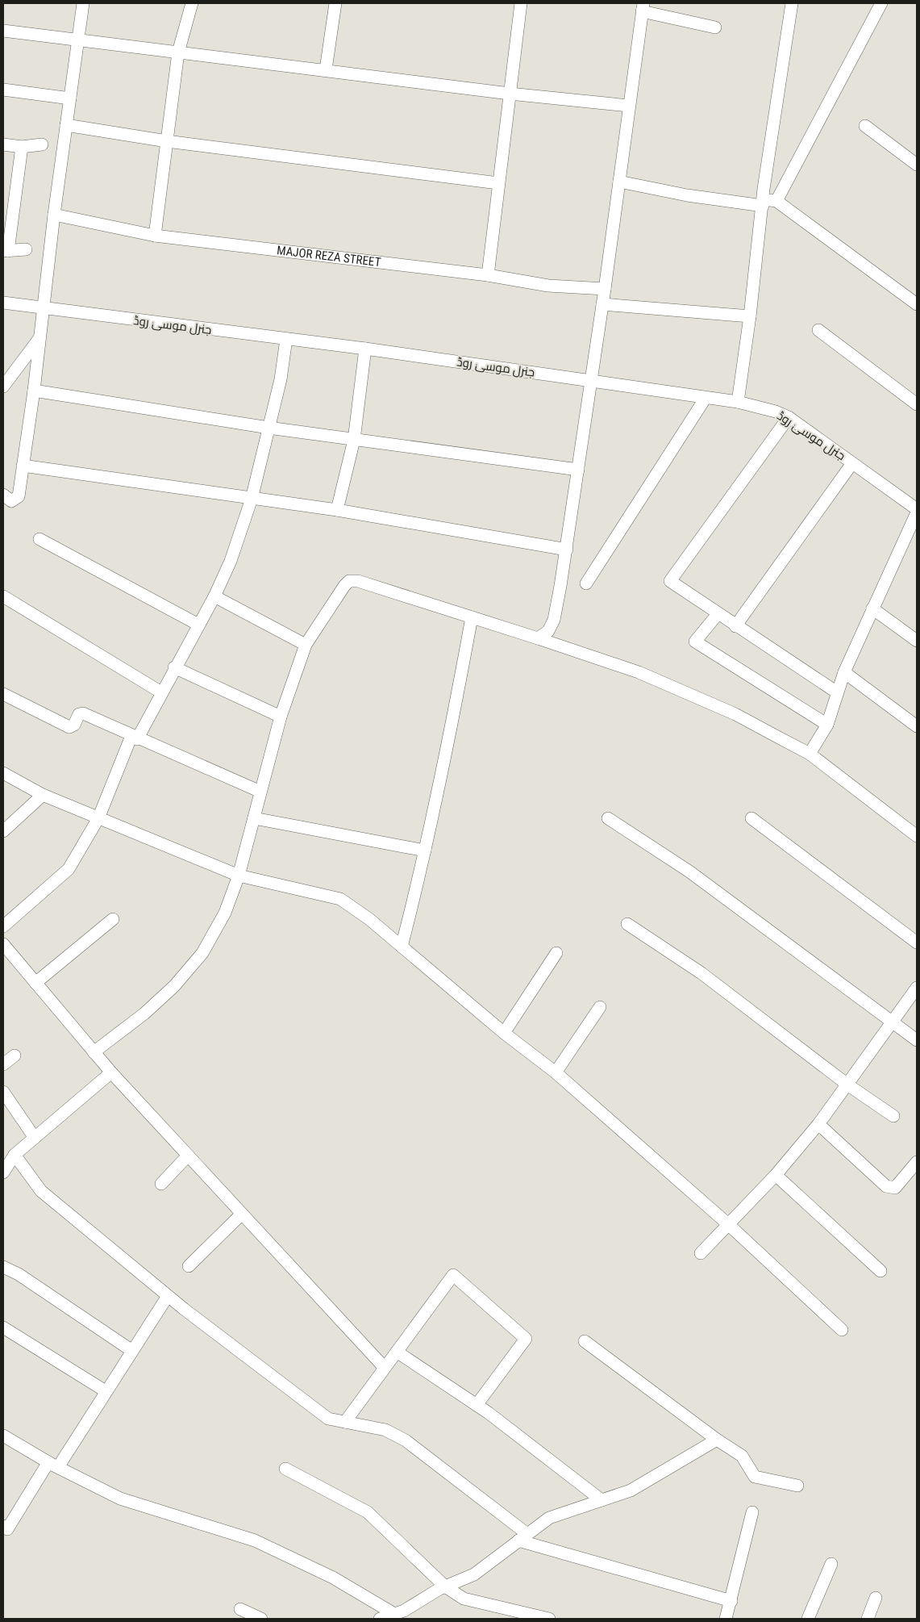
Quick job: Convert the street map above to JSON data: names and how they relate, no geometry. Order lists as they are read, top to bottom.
{
  "streets": {
    "street": ["MAJOR REZA STREET", "جنرل موسیٰ روڈ"]
  }
}
